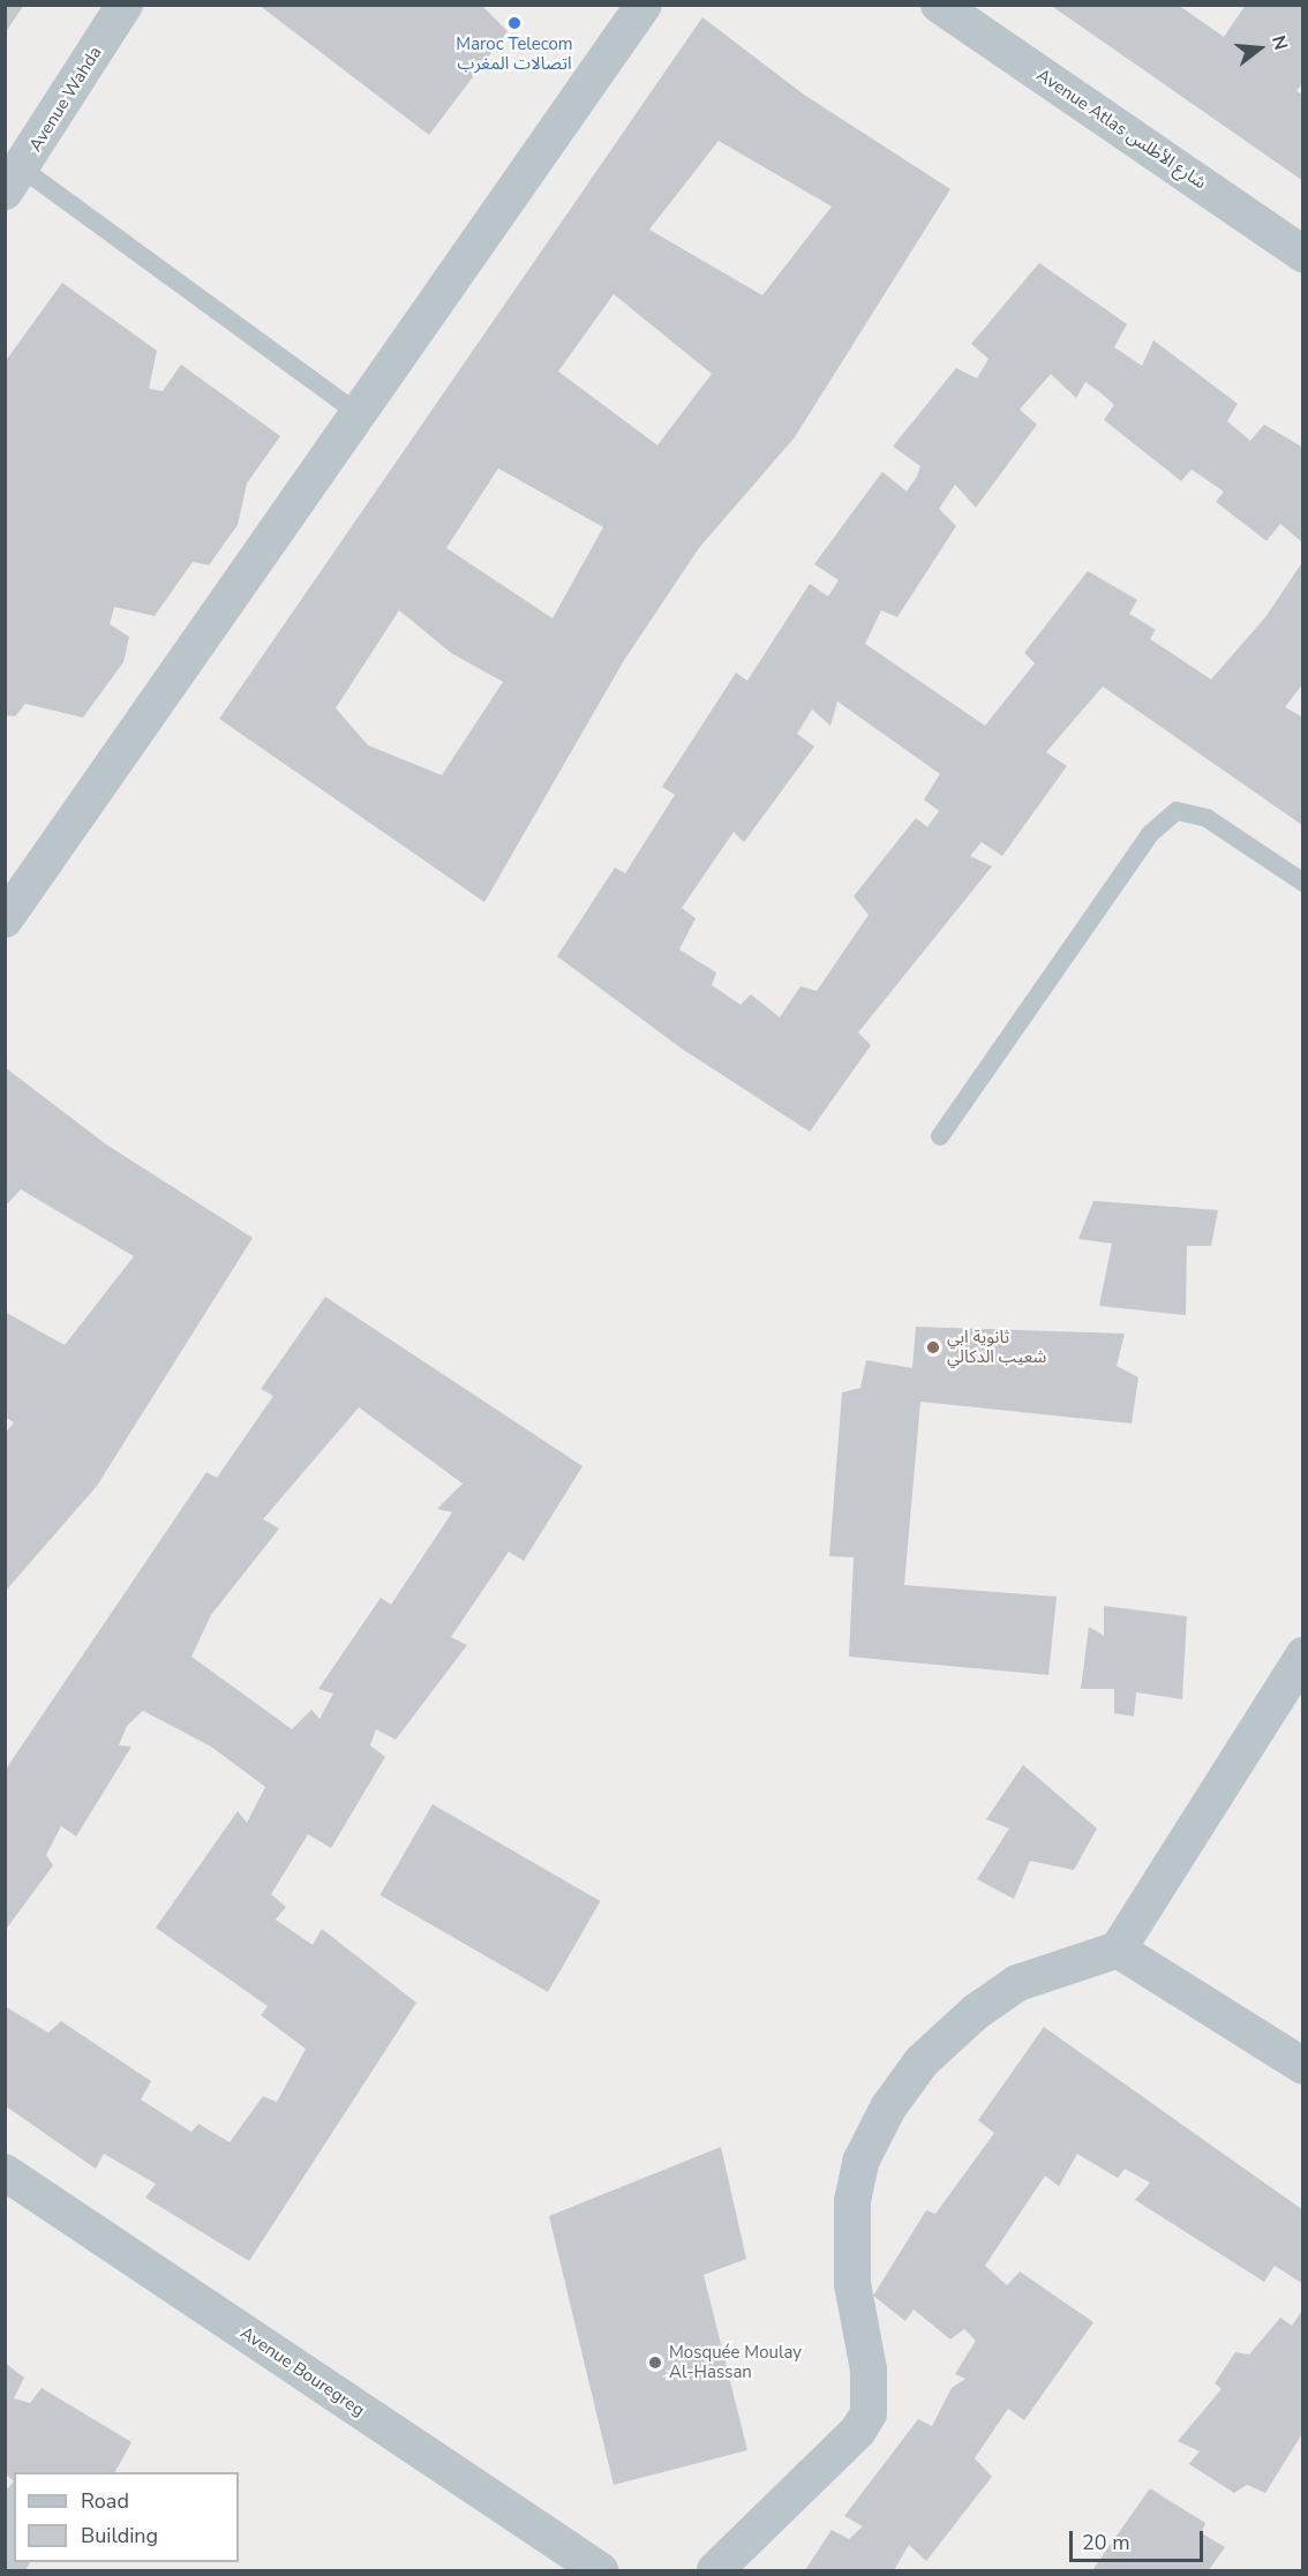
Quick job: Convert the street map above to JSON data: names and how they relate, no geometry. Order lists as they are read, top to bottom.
{
  "streets": {
    "street": ["Avenue Wahda", "Avenue Atlas شارع الأطلس", "Avenue Bouregreg"]
  },
  "places": ["Maroc Telecom اتصالات المغرب", "ثانوية ابي شعيب الدكالي", "Mosquée Moulay Al-Hassan"],
  "legend": ["Road", "Building"],
  "scale_bar": "20 m",
  "north": "right"
}
